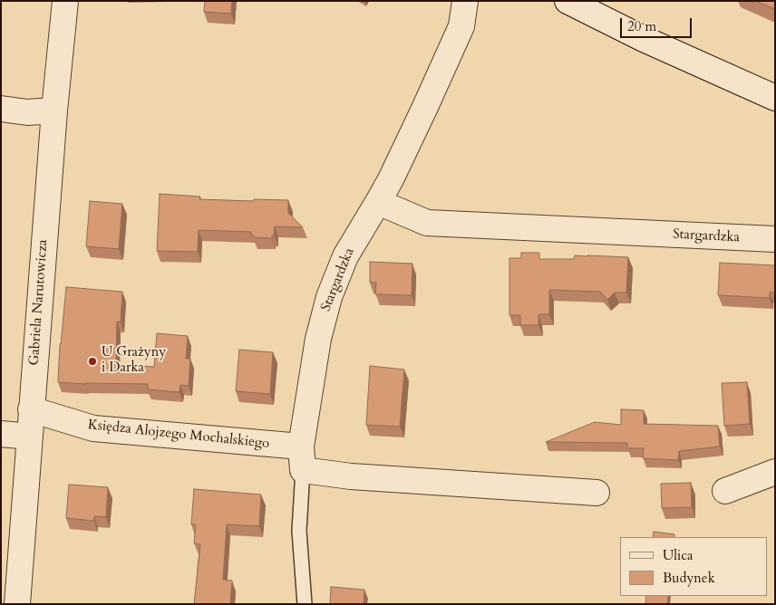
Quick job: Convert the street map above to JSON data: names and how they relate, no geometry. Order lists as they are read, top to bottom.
{
  "streets": {
    "street": ["Stargardzka", "Gabriela Narutowicza", "Księdza Alojzego Mochalskiego"]
  },
  "crossings": [
    ["Stargardzka", "Księdza Alojzego Mochalskiego"],
    ["Gabriela Narutowicza", "Księdza Alojzego Mochalskiego"]
  ],
  "places": ["U Grażyny i Darka"],
  "legend": ["Ulica", "Budynek"],
  "scale_bar": "20 m"
}
